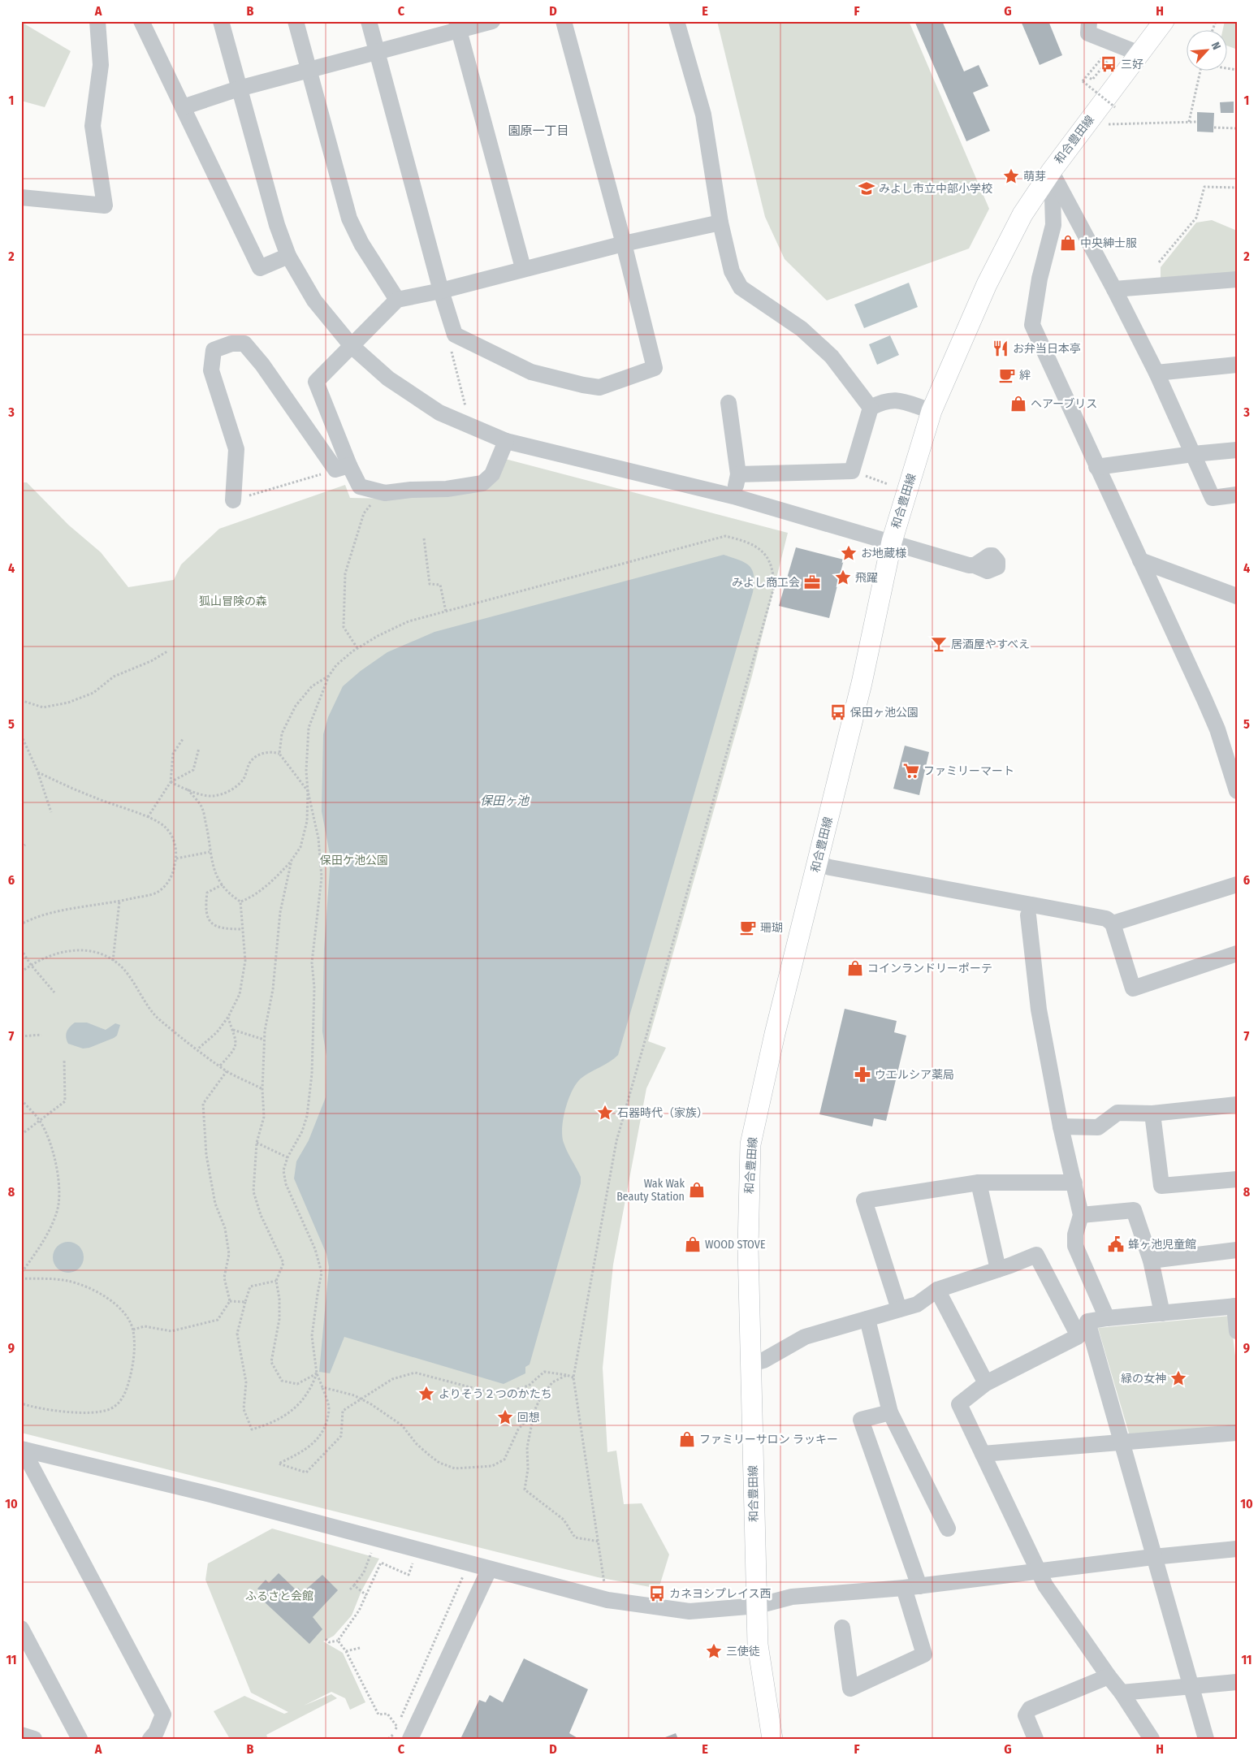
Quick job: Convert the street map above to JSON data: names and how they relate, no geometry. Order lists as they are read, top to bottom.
{
  "streets": {
    "main road": ["和合豊田線"]
  },
  "districts": ["園原一丁目"],
  "water": ["保田ヶ池"],
  "parks": ["狐山冒険の森", "保田ケ池公園", "ふるさと会館"],
  "places": {
    "bus stop": ["三好", "保田ヶ池公園", "カネヨシプレイス西"],
    "place": [
      "萌芽",
      "お地蔵様",
      "飛躍",
      "石器時代（家族）",
      "緑の女神",
      "よりそう２つのかたち",
      "回想",
      "三使徒"
    ],
    "school or university": ["みよし市立中部小学校"],
    "shop": [
      "中央紳士服",
      "ヘアーブリス",
      "コインランドリーポーテ",
      "Wak Wak Beauty Station",
      "WOOD STOVE",
      "ファミリーサロン ラッキー"
    ],
    "restaurant": ["お弁当日本亭"],
    "cafe": ["絆", "珊瑚"],
    "office": ["みよし商工会"],
    "bar": ["居酒屋やすべえ"],
    "supermarket": ["ファミリーマート"],
    "pharmacy": ["ウエルシア薬局"],
    "public building": ["蜂ヶ池児童館"]
  },
  "north": "top right",
  "grid": {
    "columns": [
      "A",
      "B",
      "C",
      "D",
      "E",
      "F",
      "G",
      "H"
    ],
    "rows": [
      "1",
      "2",
      "3",
      "4",
      "5",
      "6",
      "7",
      "8",
      "9",
      "10",
      "11"
    ]
  }
}
